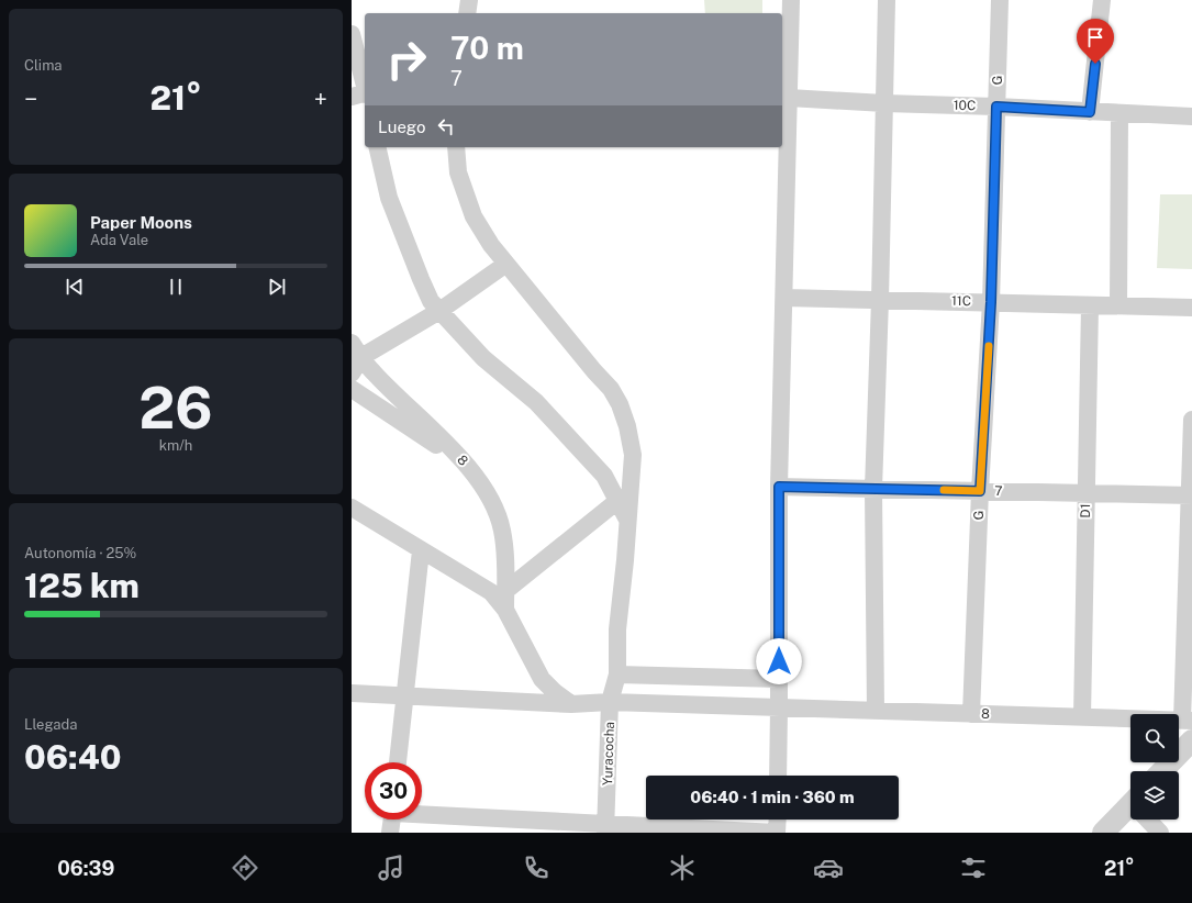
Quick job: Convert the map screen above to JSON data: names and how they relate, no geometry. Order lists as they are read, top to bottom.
{
  "streets": {
    "street": [
      "G",
      "10C",
      "11C",
      "8",
      "7",
      "D1",
      "Yuracocha"
    ]
  },
  "crossings": [
    ["G", "10C"],
    ["G", "11C"],
    ["G", "8"],
    ["G", "7"],
    ["11C", "D1"],
    ["8", "D1"],
    ["8", "Yuracocha"],
    ["7", "D1"]
  ],
  "page": {
    "tile": [
      "Clima",
      ["26", "km/h"],
      ["Autonomía · 25%", "125 km"],
      ["Llegada", "06:40"]
    ],
    "turn": ["70 m", "7"],
    "heat": ["−", "21°", "+"],
    "then": "Luego",
    "song": ["Paper Moons", "Ada Vale"],
    "limit": "30",
    "trip": "06:40 · 1 min · 360 m",
    "tabs": ["06:39", "21°"]
  }
}
